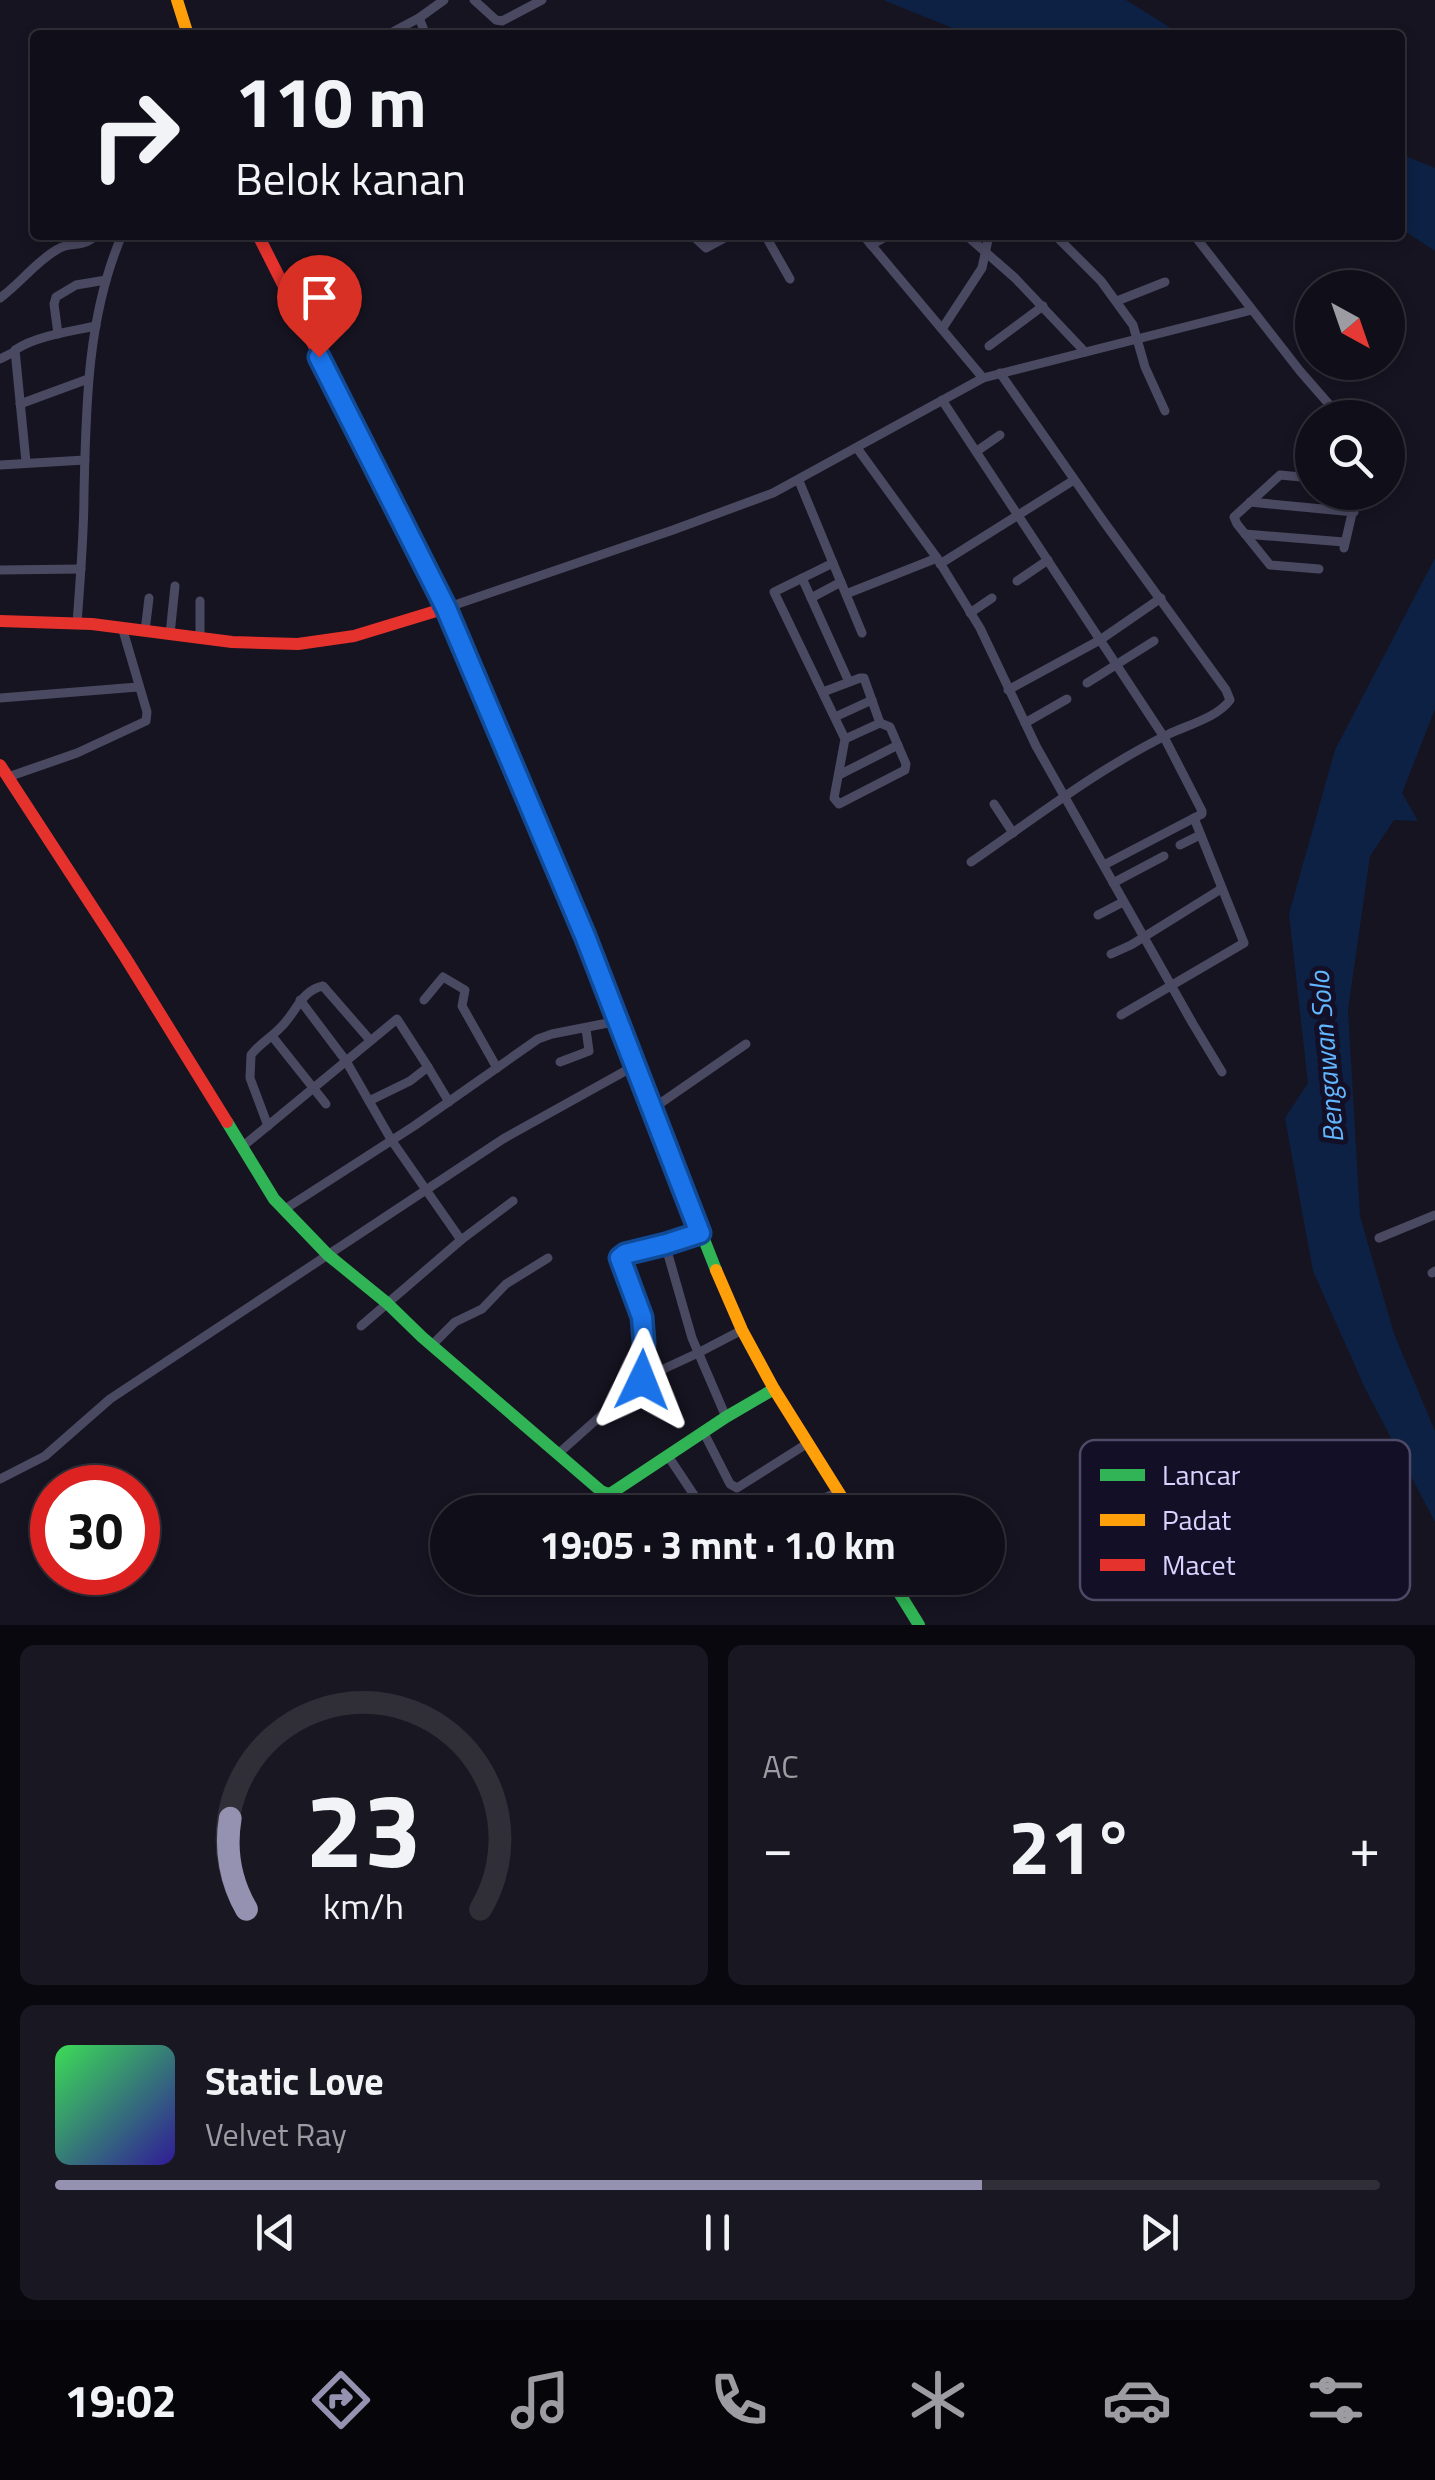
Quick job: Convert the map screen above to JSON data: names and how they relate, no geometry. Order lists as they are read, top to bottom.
{
  "water": ["Bengawan Solo"],
  "legend": ["Lancar", "Padat", "Macet"],
  "north": "bottom right",
  "page": {
    "turn": ["110 m", "Belok kanan"],
    "limit": "30",
    "trip": "19:05 · 3 mnt · 1.0 km",
    "tile": "AC",
    "heat": ["−", "21°", "+"],
    "song": ["Static Love", "Velvet Ray"],
    "tabs": "19:02",
    "gauge": ["23", "km/h"]
  }
}
